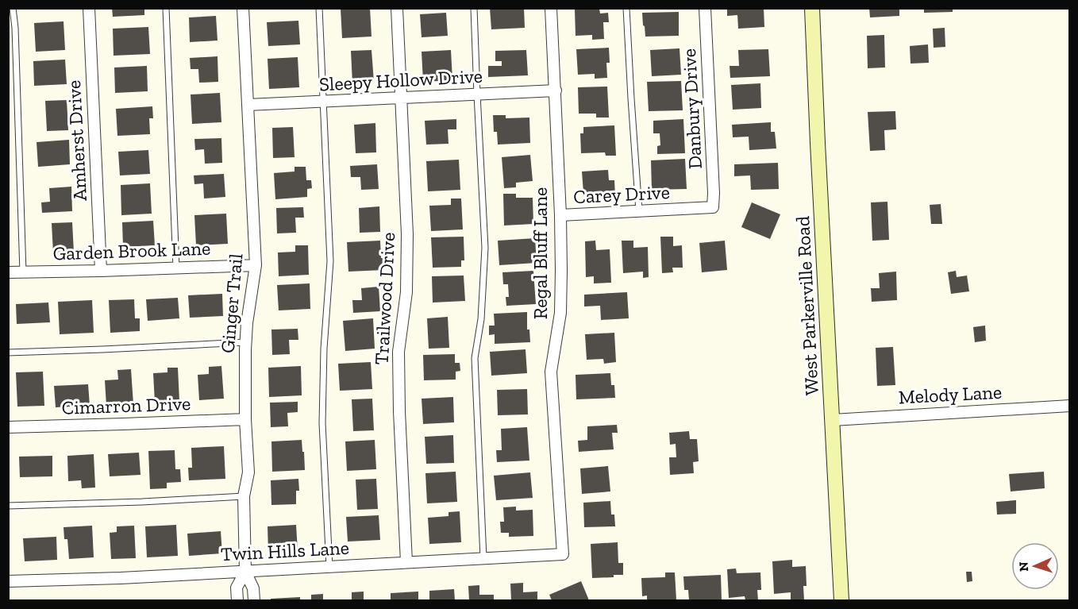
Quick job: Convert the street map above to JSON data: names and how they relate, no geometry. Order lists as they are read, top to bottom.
{
  "streets": {
    "main road": ["West Parkerville Road"],
    "street": [
      "Sleepy Hollow Drive",
      "Danbury Drive",
      "Amherst Drive",
      "Carey Drive",
      "Garden Brook Lane",
      "Regal Bluff Lane",
      "Trailwood Drive",
      "Ginger Trail",
      "Melody Lane",
      "Cimarron Drive",
      "Twin Hills Lane"
    ]
  },
  "crossings": [
    ["Sleepy Hollow Drive", "Regal Bluff Lane"],
    ["Sleepy Hollow Drive", "Trailwood Drive"],
    ["Sleepy Hollow Drive", "Ginger Trail"],
    ["Danbury Drive", "Carey Drive"],
    ["Amherst Drive", "Garden Brook Lane"],
    ["Carey Drive", "Regal Bluff Lane"],
    ["Garden Brook Lane", "Ginger Trail"],
    ["Regal Bluff Lane", "Twin Hills Lane"],
    ["Trailwood Drive", "Twin Hills Lane"],
    ["Ginger Trail", "Cimarron Drive"],
    ["Ginger Trail", "Twin Hills Lane"],
    ["West Parkerville Road", "Melody Lane"]
  ],
  "north": "left"
}
